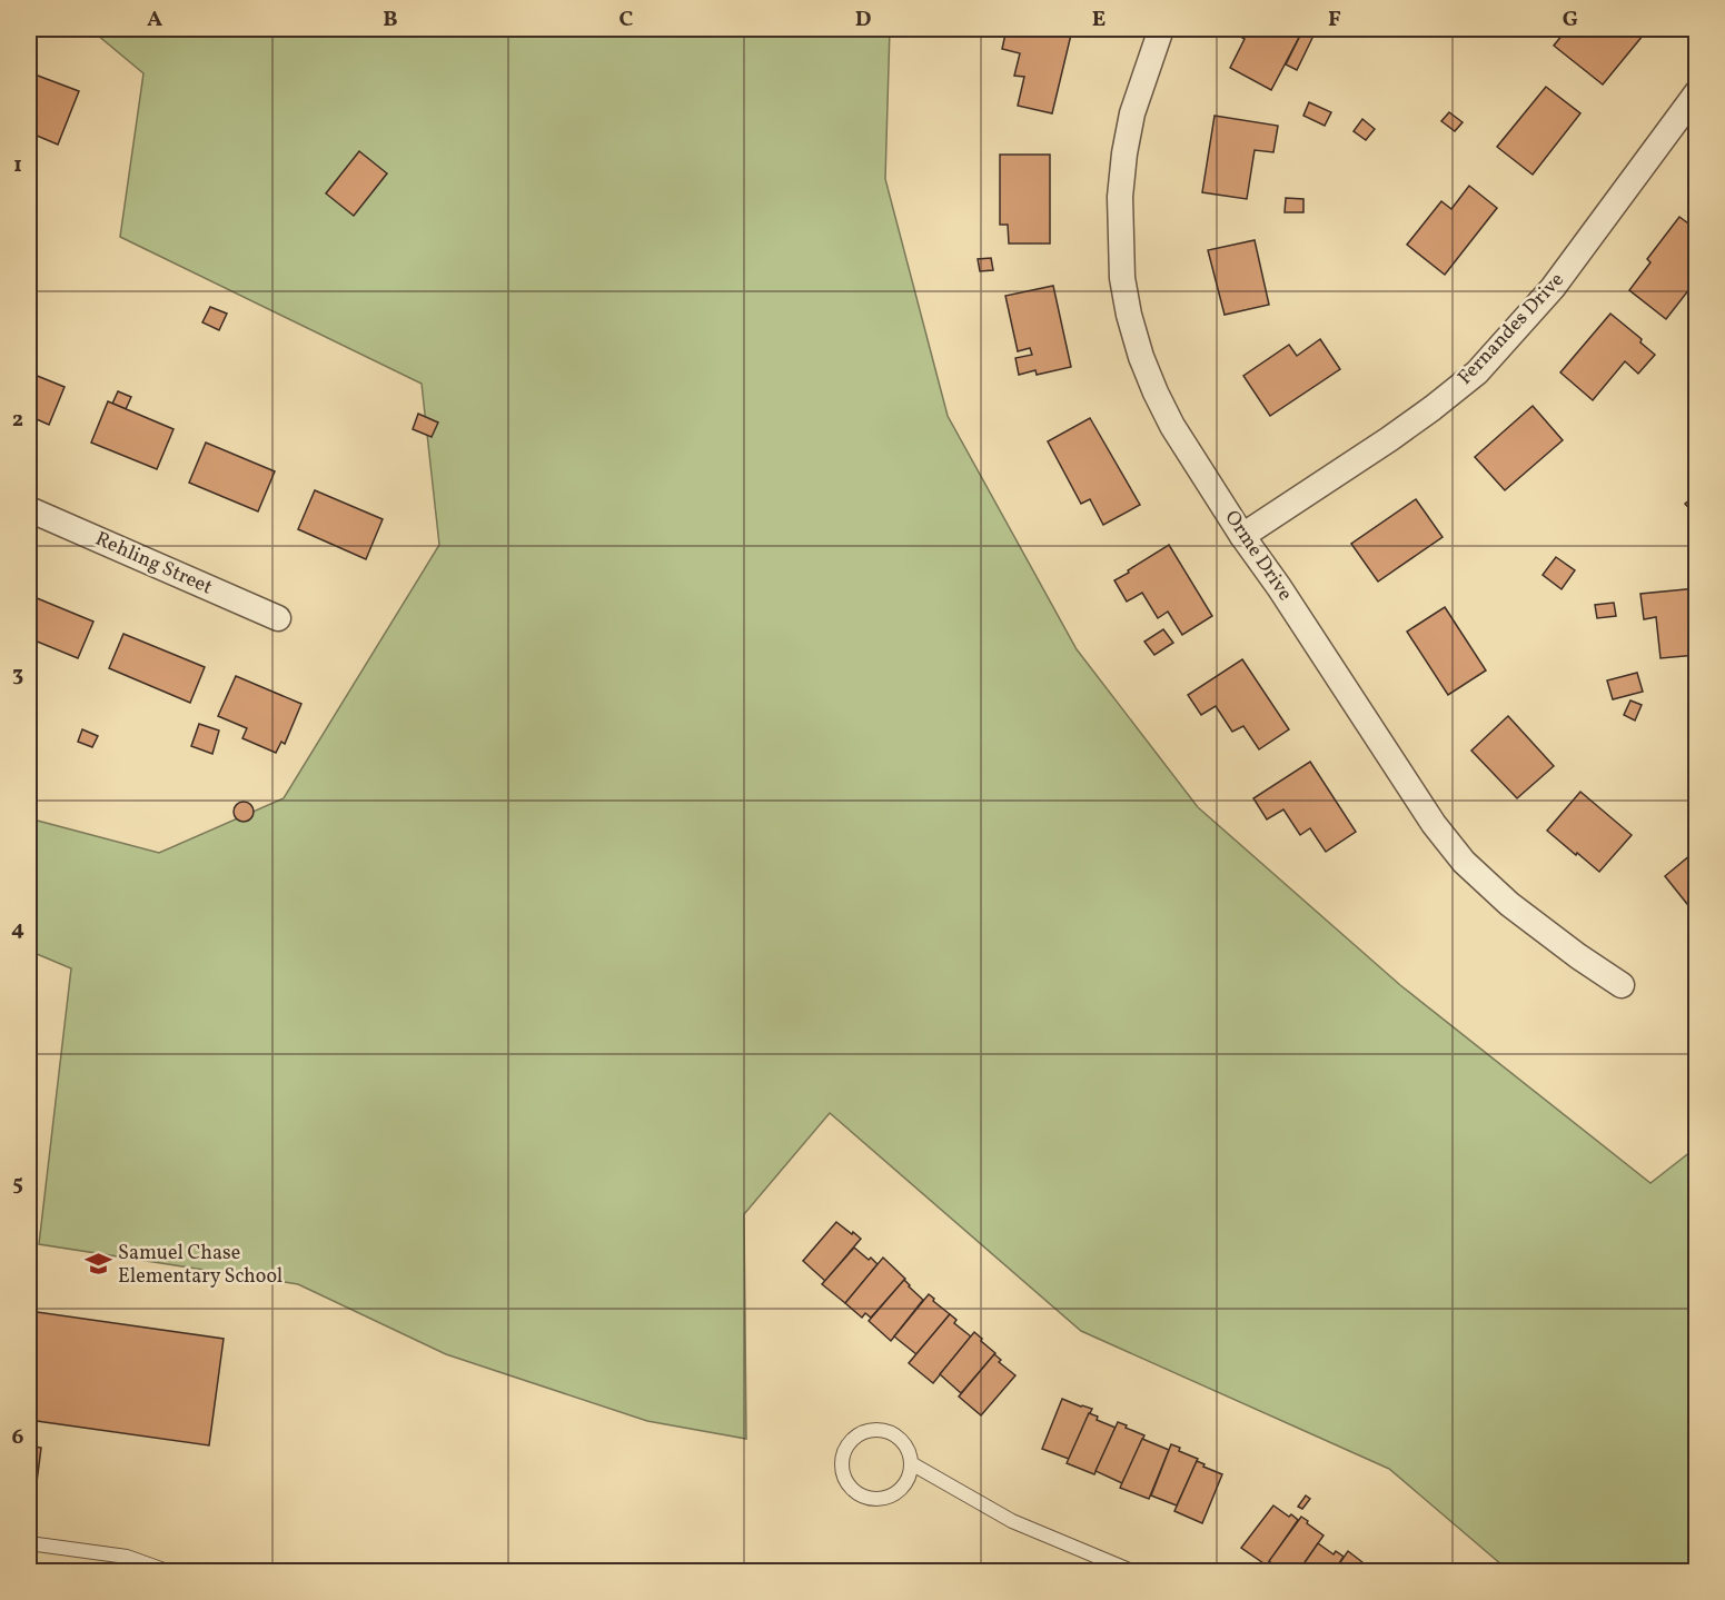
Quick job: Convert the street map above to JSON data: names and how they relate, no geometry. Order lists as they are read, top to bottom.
{
  "streets": {
    "street": ["Fernandes Drive", "Orme Drive", "Rehling Street"]
  },
  "crossings": [
    ["Fernandes Drive", "Orme Drive"]
  ],
  "places": {
    "school or university": ["Samuel Chase Elementary School"]
  },
  "grid": {
    "columns": [
      "A",
      "B",
      "C",
      "D",
      "E",
      "F",
      "G"
    ],
    "rows": [
      "1",
      "2",
      "3",
      "4",
      "5",
      "6"
    ]
  }
}
